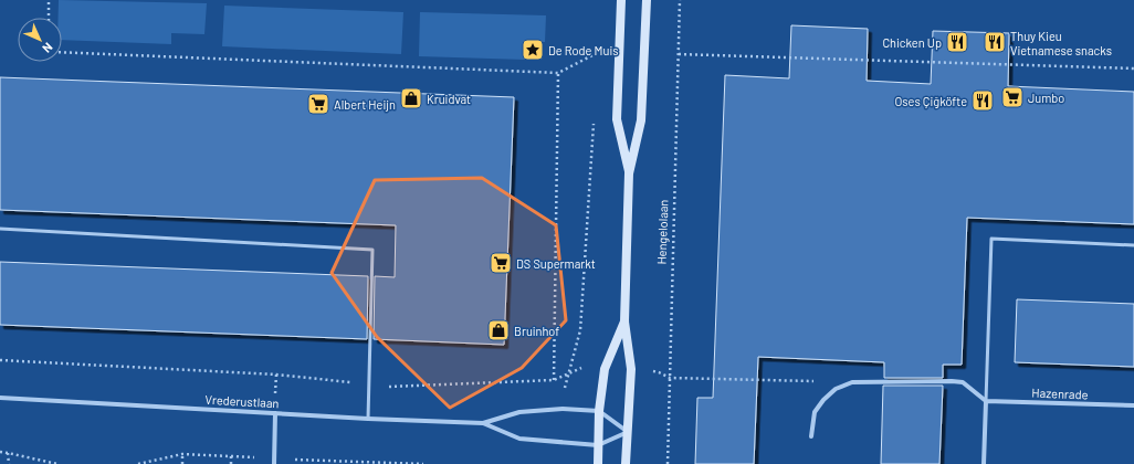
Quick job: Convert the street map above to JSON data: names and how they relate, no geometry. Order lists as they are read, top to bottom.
{
  "streets": {
    "street": ["Hazenrade", "Vrederustlaan"],
    "path": ["Hengelolaan"]
  },
  "places": {
    "restaurant": ["Chicken Up", "Thuy Kieu Vietnamese snacks", "Oses Çiğköfte"],
    "place": ["De Rode Muis"],
    "supermarket": ["Jumbo", "Albert Heijn", "DS Supermarkt"],
    "shop": ["Kruidvat", "Bruinhof"]
  },
  "north": "bottom right"
}
